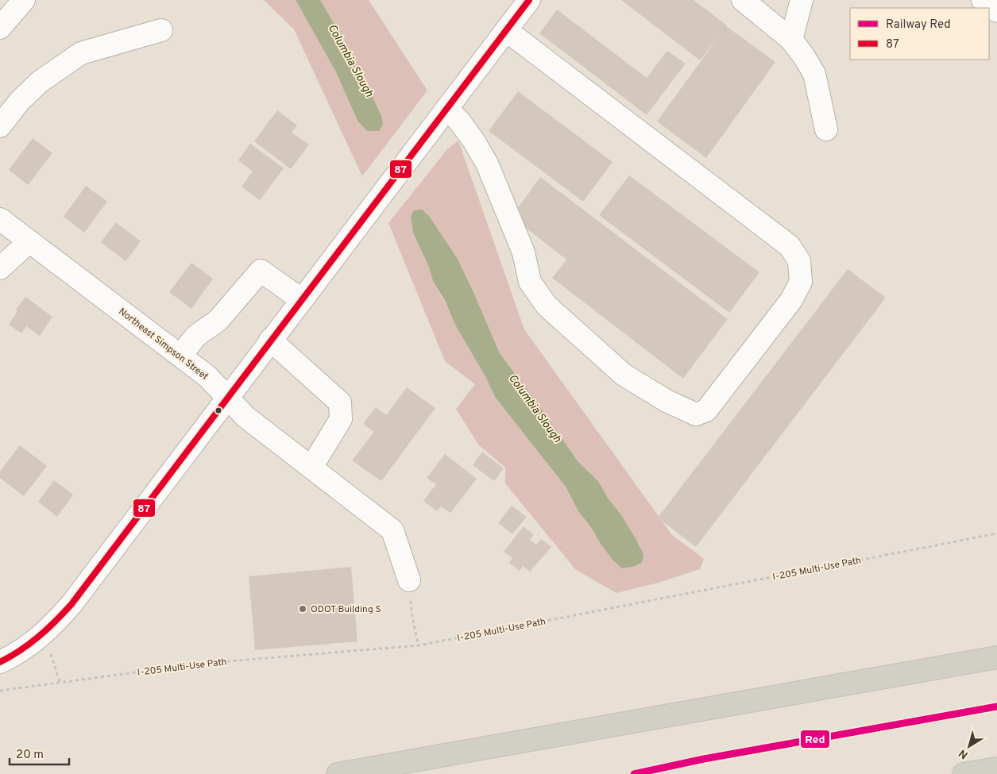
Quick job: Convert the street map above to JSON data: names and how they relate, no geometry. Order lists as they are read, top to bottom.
{
  "streets": {
    "street": ["Northeast Simpson Street"],
    "path": ["I-205 Multi-Use Path"]
  },
  "water": ["Columbia Slough"],
  "places": ["ODOT Building S"],
  "lines": ["transit line 87", "rail line Red"],
  "legend": ["Railway Red", "87"],
  "scale_bar": "20 m",
  "north": "bottom left"
}
